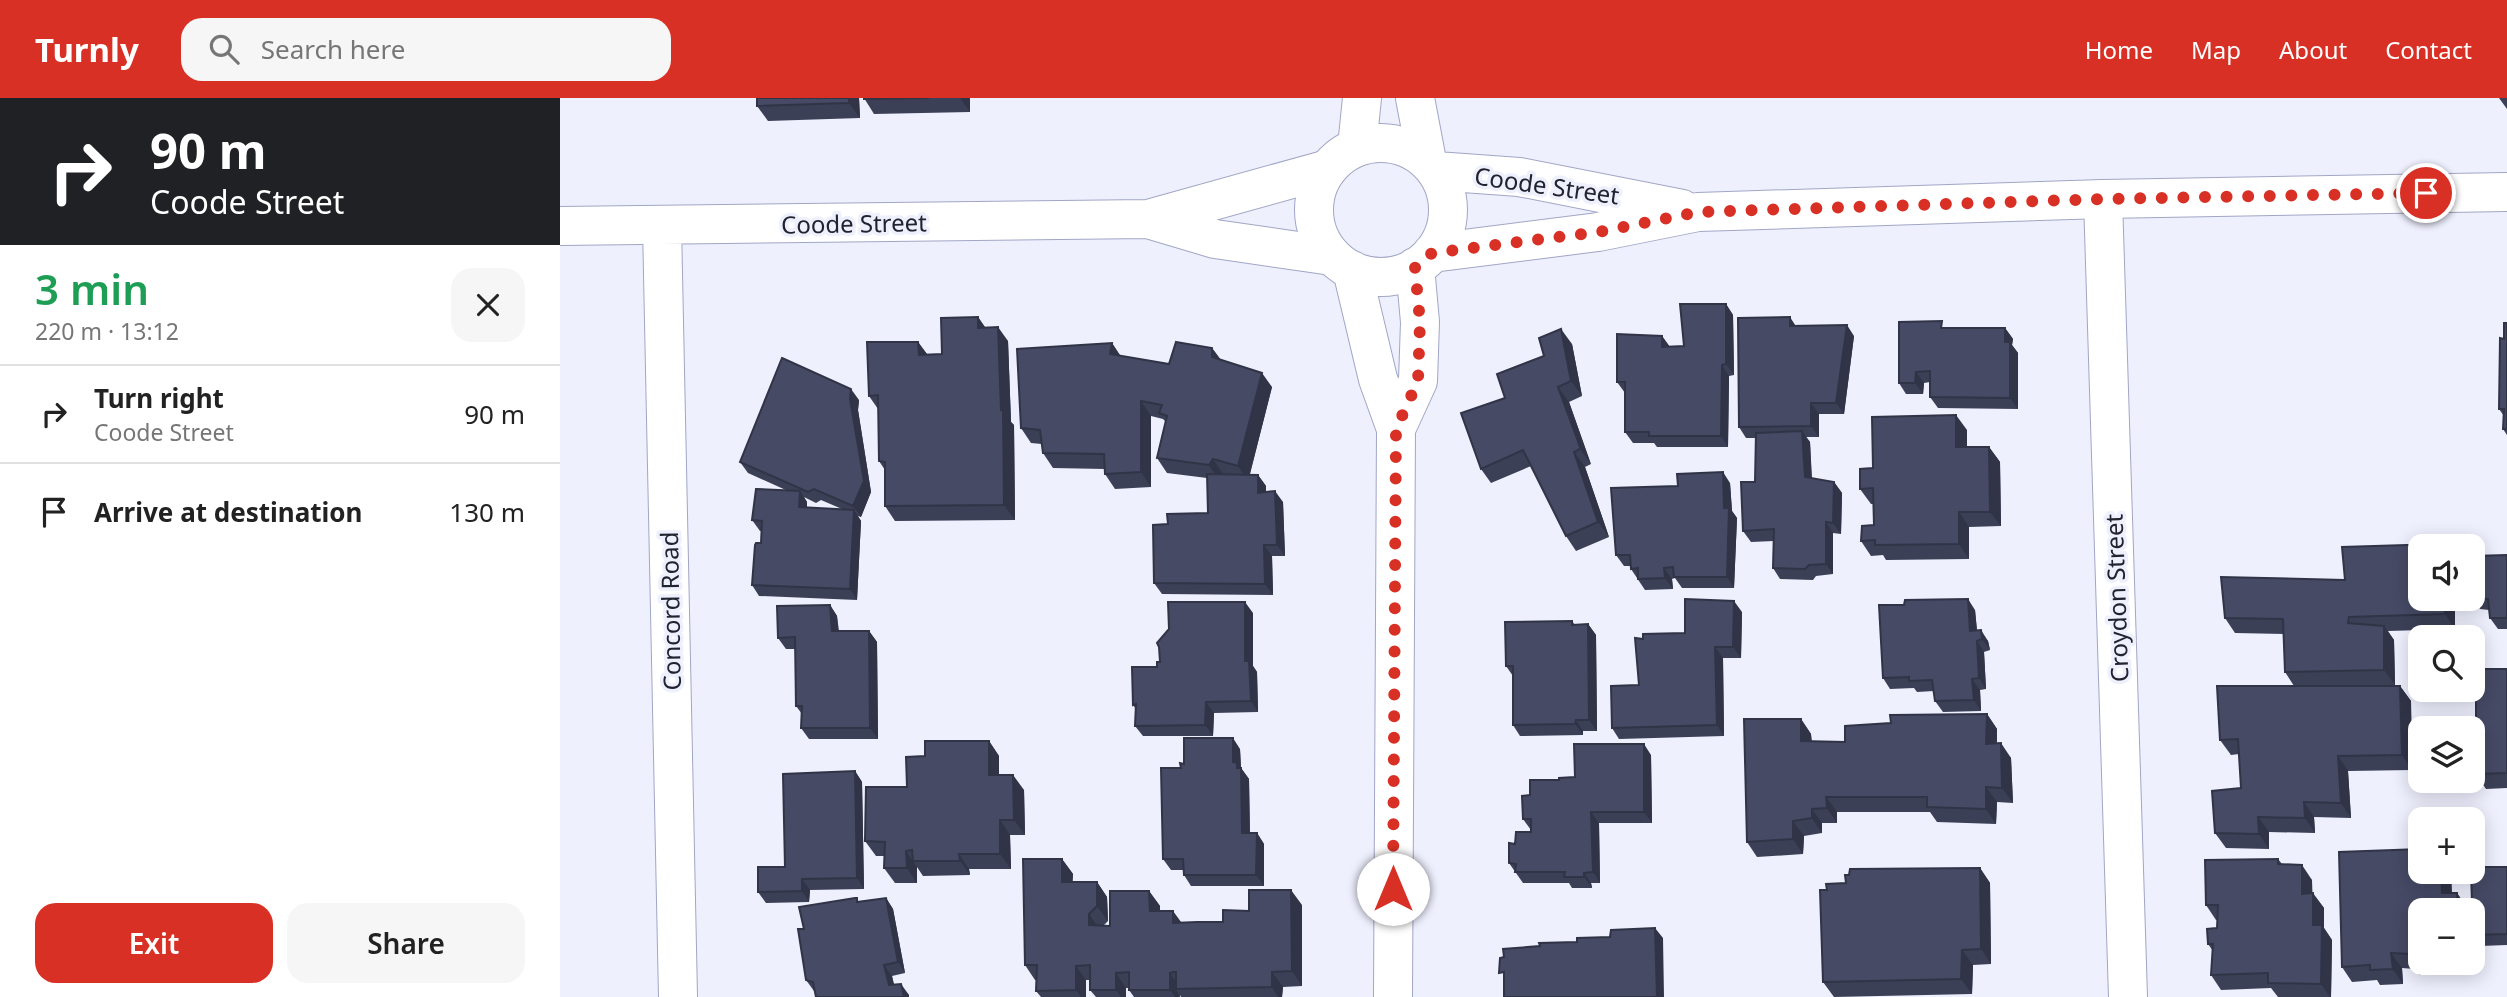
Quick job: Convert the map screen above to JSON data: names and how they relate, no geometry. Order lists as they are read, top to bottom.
{
  "streets": {
    "street": ["Coode Street", "Croydon Street", "Concord Road"]
  },
  "crossings": [
    ["Coode Street", "Croydon Street"],
    ["Coode Street", "Concord Road"]
  ],
  "page": {
    "header": "Turnly",
    "search": "Search here",
    "nav": [
      "Home",
      "Map",
      "About",
      "Contact"
    ],
    "turn": ["90 m", "Coode Street"],
    "heading": ["3 min", "220 m · 13:12"],
    "list": [
      {
        "name": "Turn right",
        "note": "Coode Street",
        "value": "90 m"
      },
      {
        "name": "Arrive at destination",
        "value": "130 m"
      }
    ],
    "map_buttons": ["+", "−"],
    "buttons": ["Exit", "Share"]
  }
}
